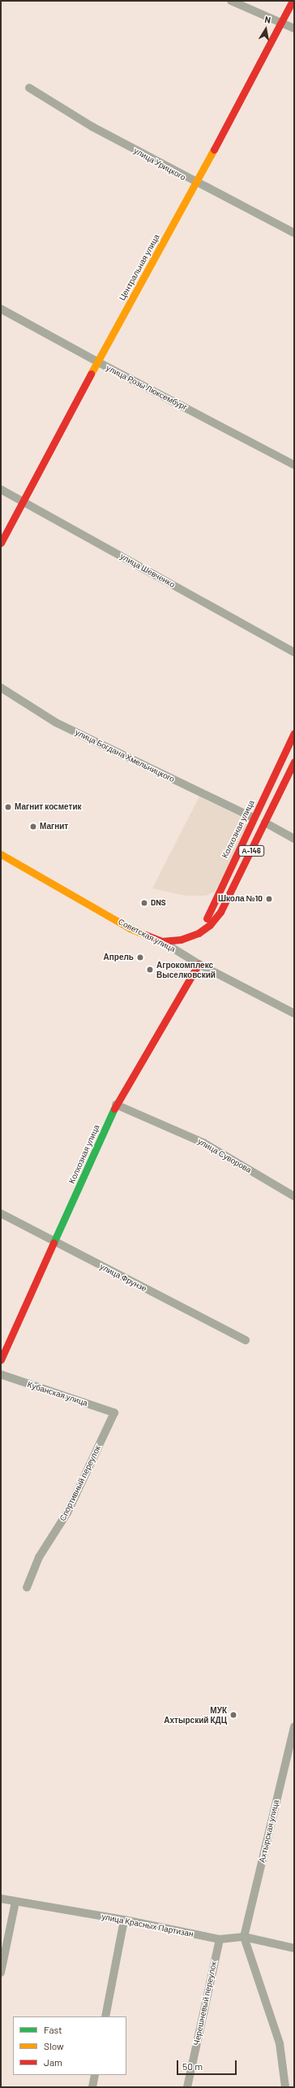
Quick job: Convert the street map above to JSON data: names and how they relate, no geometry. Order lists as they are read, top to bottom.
{
  "streets": {
    "main road": [
      "Центральная улица",
      "Колхозная улица",
      "А-146",
      "Советская улица"
    ],
    "street": [
      "улица Урицкого",
      "улица Розы Люксембург",
      "улица Шевченко",
      "улица Богдана Хмельницкого",
      "улица Суворова",
      "улица Фрунзе",
      "Кубанская улица",
      "Спортивный переулок",
      "Ахтырская улица",
      "улица Красных Партизан",
      "Черешневый переулок"
    ]
  },
  "crossings": [
    ["улица Урицкого", "Центральная улица"],
    ["Центральная улица", "улица Розы Люксембург"],
    ["Центральная улица", "улица Шевченко"],
    ["улица Богдана Хмельницкого", "Колхозная улица"],
    ["Колхозная улица", "А-146"],
    ["Колхозная улица", "Советская улица"],
    ["Колхозная улица", "улица Суворова"],
    ["Колхозная улица", "улица Фрунзе"],
    ["А-146", "Советская улица"],
    ["Кубанская улица", "Спортивный переулок"],
    ["Ахтырская улица", "улица Красных Партизан"],
    ["улица Красных Партизан", "Черешневый переулок"]
  ],
  "places": [
    "Магнит косметик",
    "Магнит",
    "Школа №10",
    "DNS",
    "Апрель",
    "Агрокомплекс Выселковский",
    "МУК Ахтырский КДЦ"
  ],
  "legend": ["Fast", "Slow", "Jam"],
  "scale_bar": "50 m",
  "north": "top"
}
